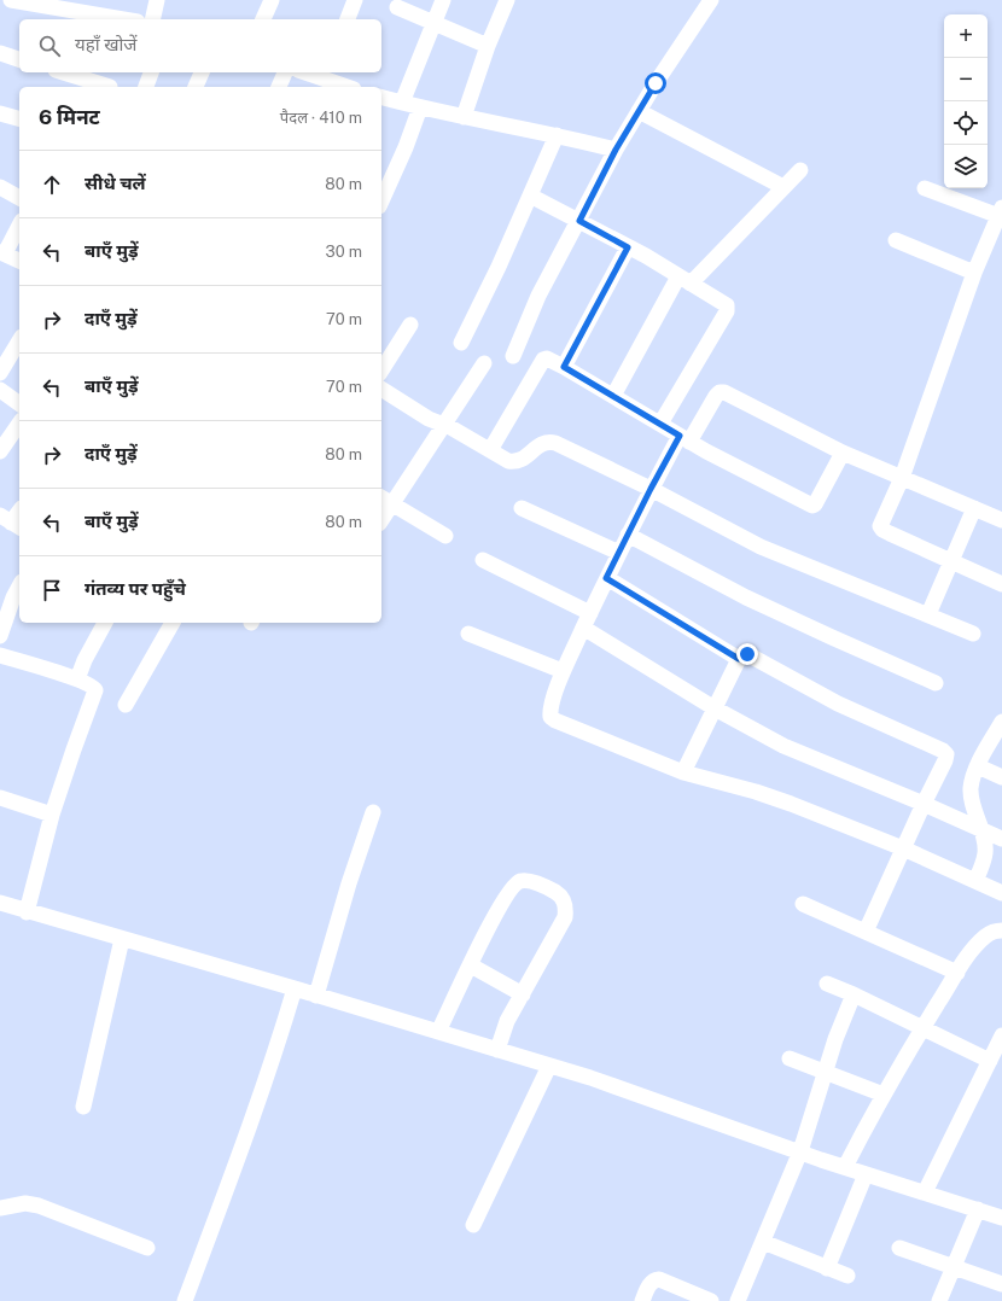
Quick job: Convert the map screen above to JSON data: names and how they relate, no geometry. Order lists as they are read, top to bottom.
{
  "page": {
    "map_buttons": ["+", "−"],
    "search": "यहाँ खोजें",
    "heading": ["6 मिनट", "पैदल · 410 m"],
    "list": [
      ["सीधे चलें", "80 m"],
      ["बाएँ मुड़ें", "30 m"],
      ["दाएँ मुड़ें", "70 m"],
      ["बाएँ मुड़ें", "70 m"],
      ["दाएँ मुड़ें", "80 m"],
      ["बाएँ मुड़ें", "80 m"],
      "गंतव्य पर पहुँचे"
    ]
  }
}
